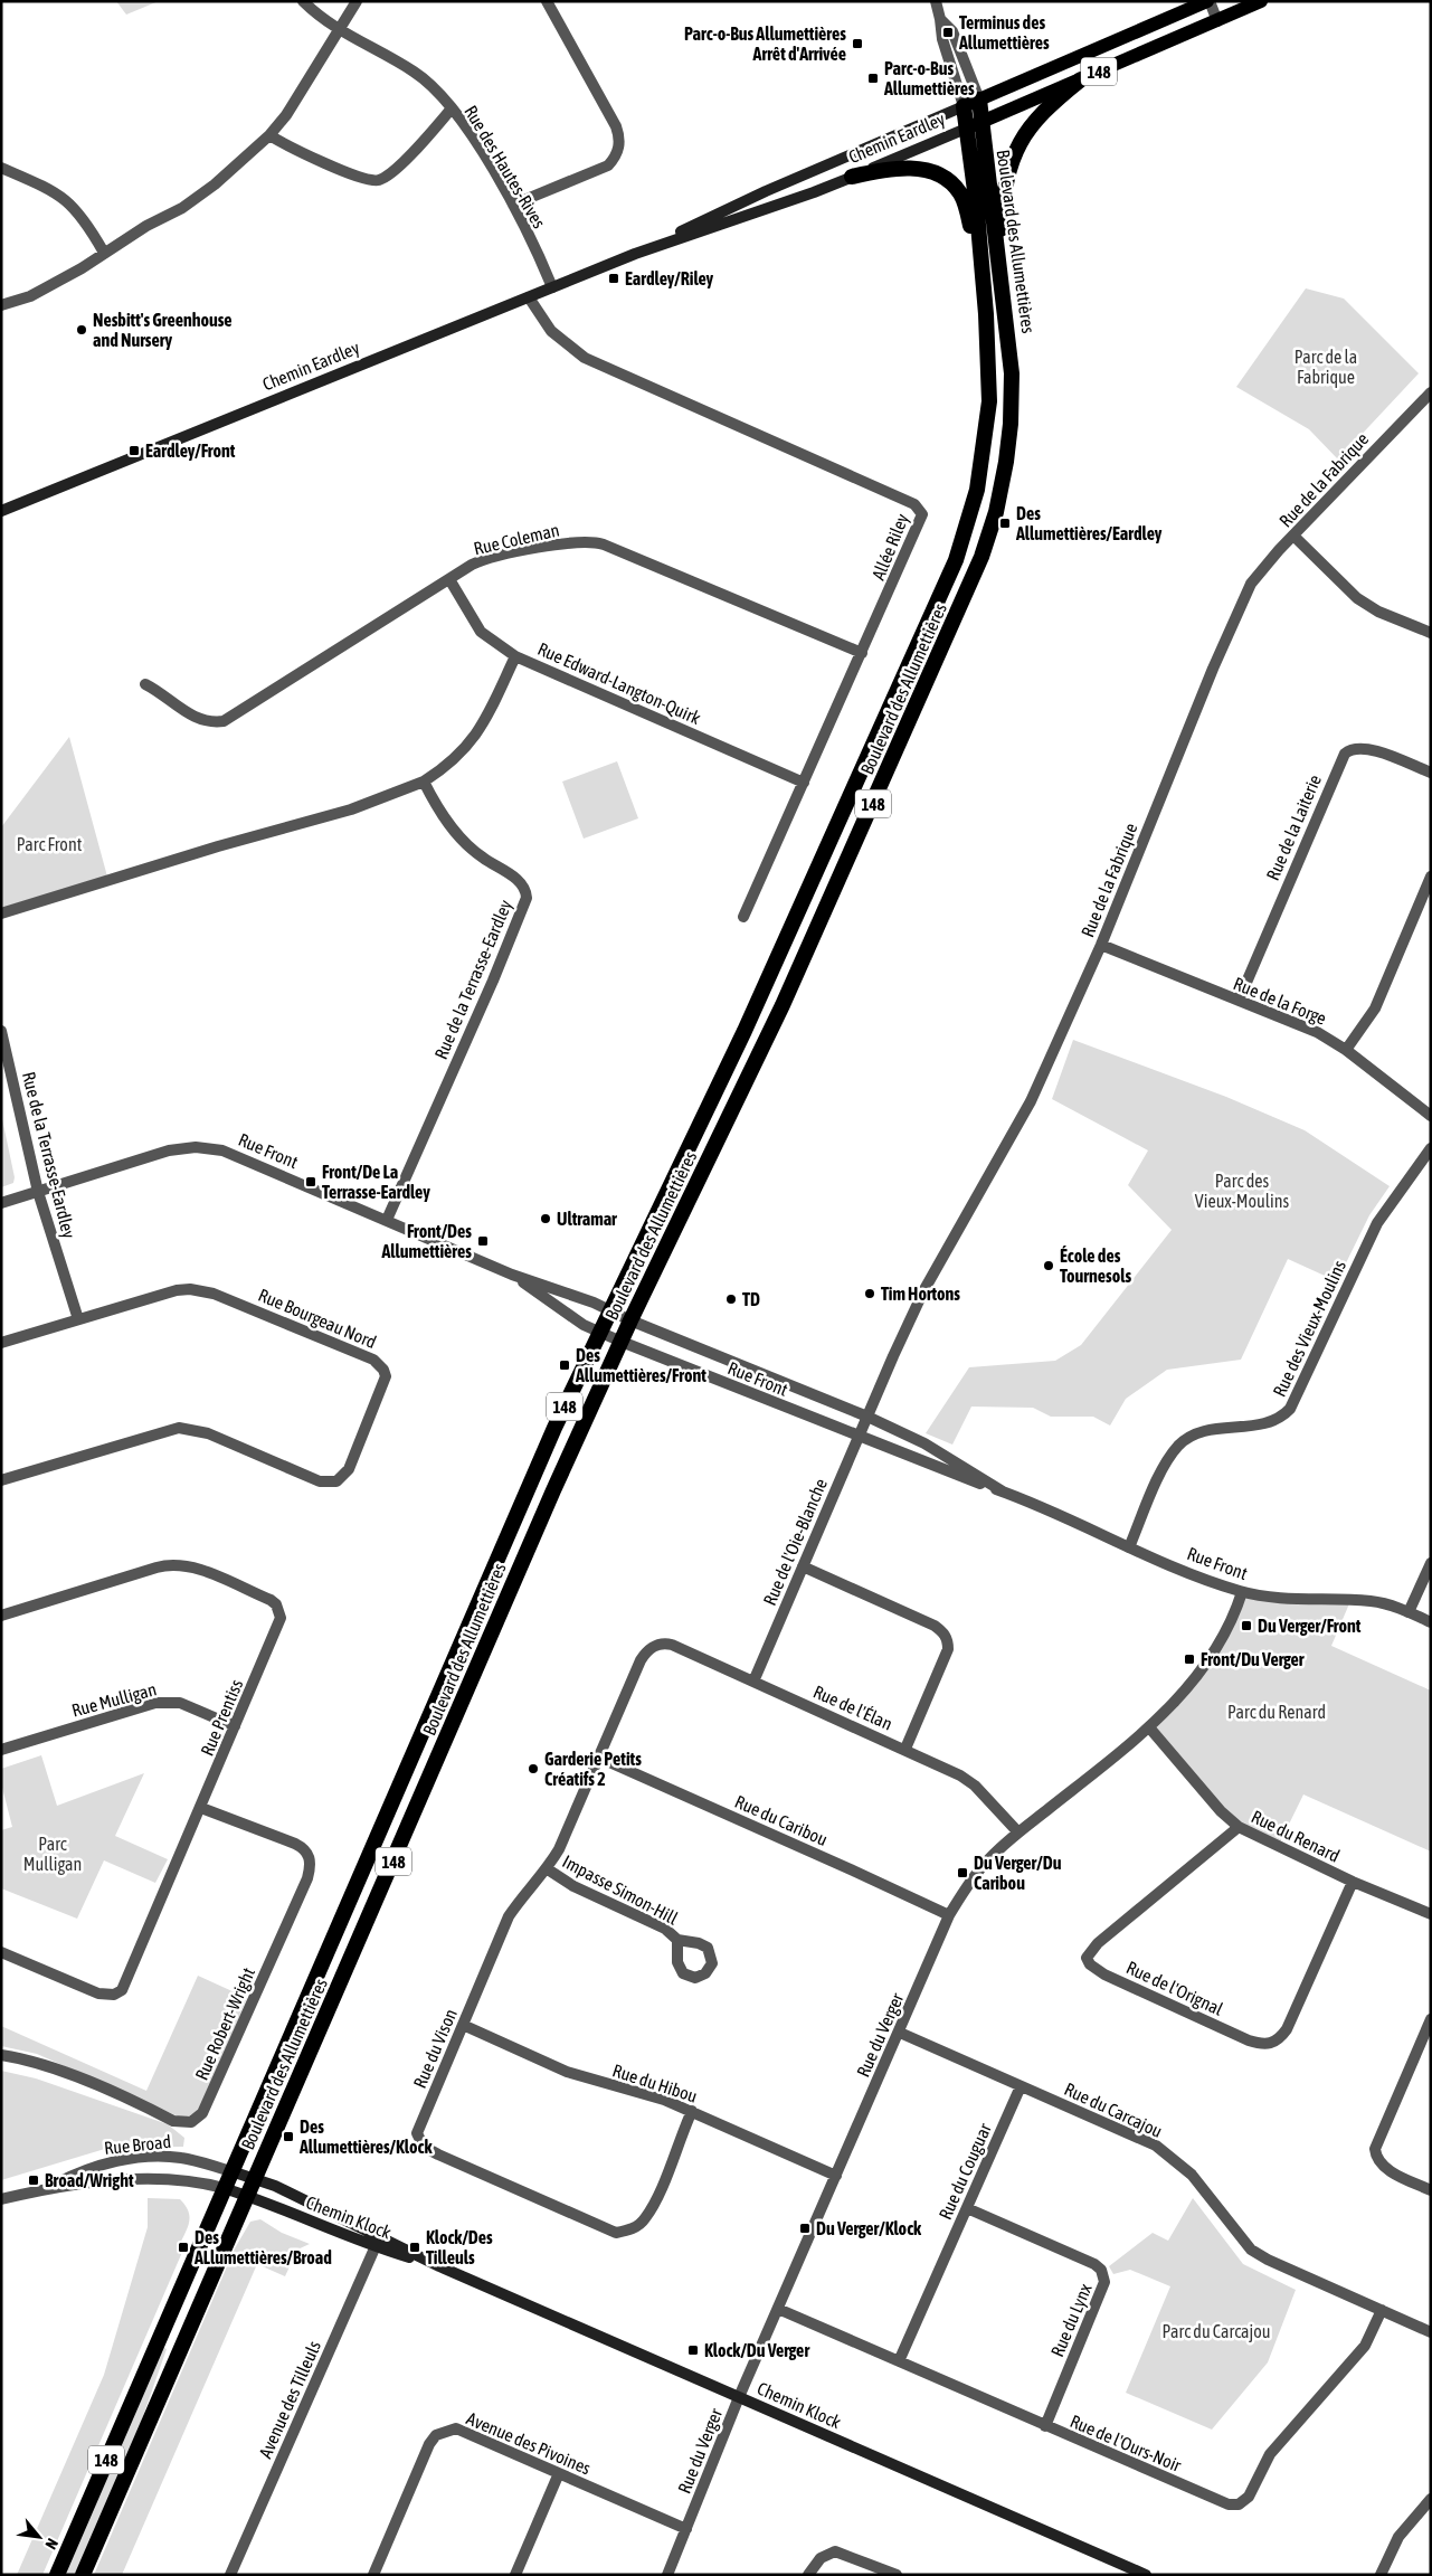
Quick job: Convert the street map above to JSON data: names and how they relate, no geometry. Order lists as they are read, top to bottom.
{
  "streets": {
    "highway": ["148", "Boulevard des Allumettières"],
    "main road": ["Chemin Eardley", "Chemin Klock"],
    "street": [
      "Rue des Hautes-Rives",
      "Rue de la Fabrique",
      "Rue Coleman",
      "Allée Riley",
      "Rue Edward-Langton-Quirk",
      "Rue de la Laiterie",
      "Rue de la Terrasse-Eardley",
      "Rue de la Forge",
      "Rue Front",
      "Rue Bourgeau Nord",
      "Rue des Vieux-Moulins",
      "Rue de l'Oie-Blanche",
      "Rue Mulligan",
      "Rue de l'Élan",
      "Rue Prentiss",
      "Rue du Caribou",
      "Rue du Renard",
      "Impasse Simon-Hill",
      "Rue de l'Orignal",
      "Rue Robert-Wright",
      "Rue du Verger",
      "Rue du Vison",
      "Rue du Hibou",
      "Rue du Carcajou",
      "Rue Broad",
      "Rue du Couguar",
      "Rue du Lynx",
      "Avenue des Tilleuls",
      "Avenue des Pivoines",
      "Rue de l'Ours-Noir"
    ]
  },
  "crossings": [
    ["Chemin Eardley", "Rue des Hautes-Rives"],
    ["Chemin Eardley", "Boulevard des Allumettières"],
    ["Chemin Eardley", "Allée Riley"],
    ["Boulevard des Allumettières", "Rue Front"],
    ["Boulevard des Allumettières", "Rue Broad"],
    ["Boulevard des Allumettières", "Chemin Klock"],
    ["Rue de la Fabrique", "Rue de la Forge"],
    ["Rue de la Fabrique", "Rue Front"],
    ["Rue de la Fabrique", "Rue de l'Oie-Blanche"],
    ["Rue Coleman", "Allée Riley"],
    ["Rue Coleman", "Rue Edward-Langton-Quirk"],
    ["Allée Riley", "Rue Edward-Langton-Quirk"],
    ["Rue de la Laiterie", "Rue de la Forge"],
    ["Rue de la Terrasse-Eardley", "Rue Front"],
    ["Rue de la Terrasse-Eardley", "Rue Bourgeau Nord"],
    ["Rue Front", "Rue des Vieux-Moulins"],
    ["Rue Front", "Rue de l'Oie-Blanche"],
    ["Rue Front", "Rue du Verger"],
    ["Rue de l'Oie-Blanche", "Rue de l'Élan"],
    ["Rue Mulligan", "Rue Prentiss"],
    ["Rue de l'Élan", "Rue du Verger"],
    ["Rue de l'Élan", "Rue du Vison"],
    ["Rue Prentiss", "Rue Robert-Wright"],
    ["Rue du Caribou", "Rue du Verger"],
    ["Rue du Caribou", "Rue du Vison"],
    ["Rue du Renard", "Rue de l'Orignal"],
    ["Rue du Renard", "Rue du Verger"],
    ["Impasse Simon-Hill", "Rue du Vison"],
    ["Rue du Verger", "Rue du Hibou"],
    ["Rue du Verger", "Rue du Carcajou"],
    ["Rue du Verger", "Chemin Klock"],
    ["Rue du Verger", "Avenue des Pivoines"],
    ["Rue du Verger", "Rue de l'Ours-Noir"],
    ["Rue du Vison", "Rue du Hibou"],
    ["Rue du Carcajou", "Rue du Couguar"],
    ["Rue du Carcajou", "Rue de l'Ours-Noir"],
    ["Rue Broad", "Chemin Klock"],
    ["Rue du Couguar", "Rue du Lynx"],
    ["Rue du Couguar", "Rue de l'Ours-Noir"],
    ["Chemin Klock", "Avenue des Tilleuls"],
    ["Rue du Lynx", "Rue de l'Ours-Noir"]
  ],
  "parks": [
    "Parc de la Fabrique",
    "Parc Front",
    "Parc des Vieux-Moulins",
    "Parc du Renard",
    "Parc Mulligan",
    "Parc du Carcajou"
  ],
  "places": {
    "transit": [
      "Terminus des Allumettières",
      "Parc-o-Bus Allumettières Arrêt d'Arrivée",
      "Parc-o-Bus Allumettières",
      "Eardley/Riley",
      "Eardley/Front",
      "Des Allumettières/Eardley",
      "Front/De La Terrasse-Eardley",
      "Front/Des Allumettières",
      "Des Allumettières/Front",
      "Du Verger/Front",
      "Front/Du Verger",
      "Du Verger/Du Caribou",
      "Des Allumettières/Klock",
      "Broad/Wright",
      "Du Verger/Klock",
      "Des ALlumettières/Broad",
      "Klock/Des Tilleuls",
      "Klock/Du Verger"
    ],
    "other": [
      "Nesbitt's Greenhouse and Nursery",
      "Ultramar",
      "École des Tournesols",
      "Tim Hortons",
      "TD",
      "Garderie Petits Créatifs 2"
    ]
  },
  "north": "bottom right"
}
